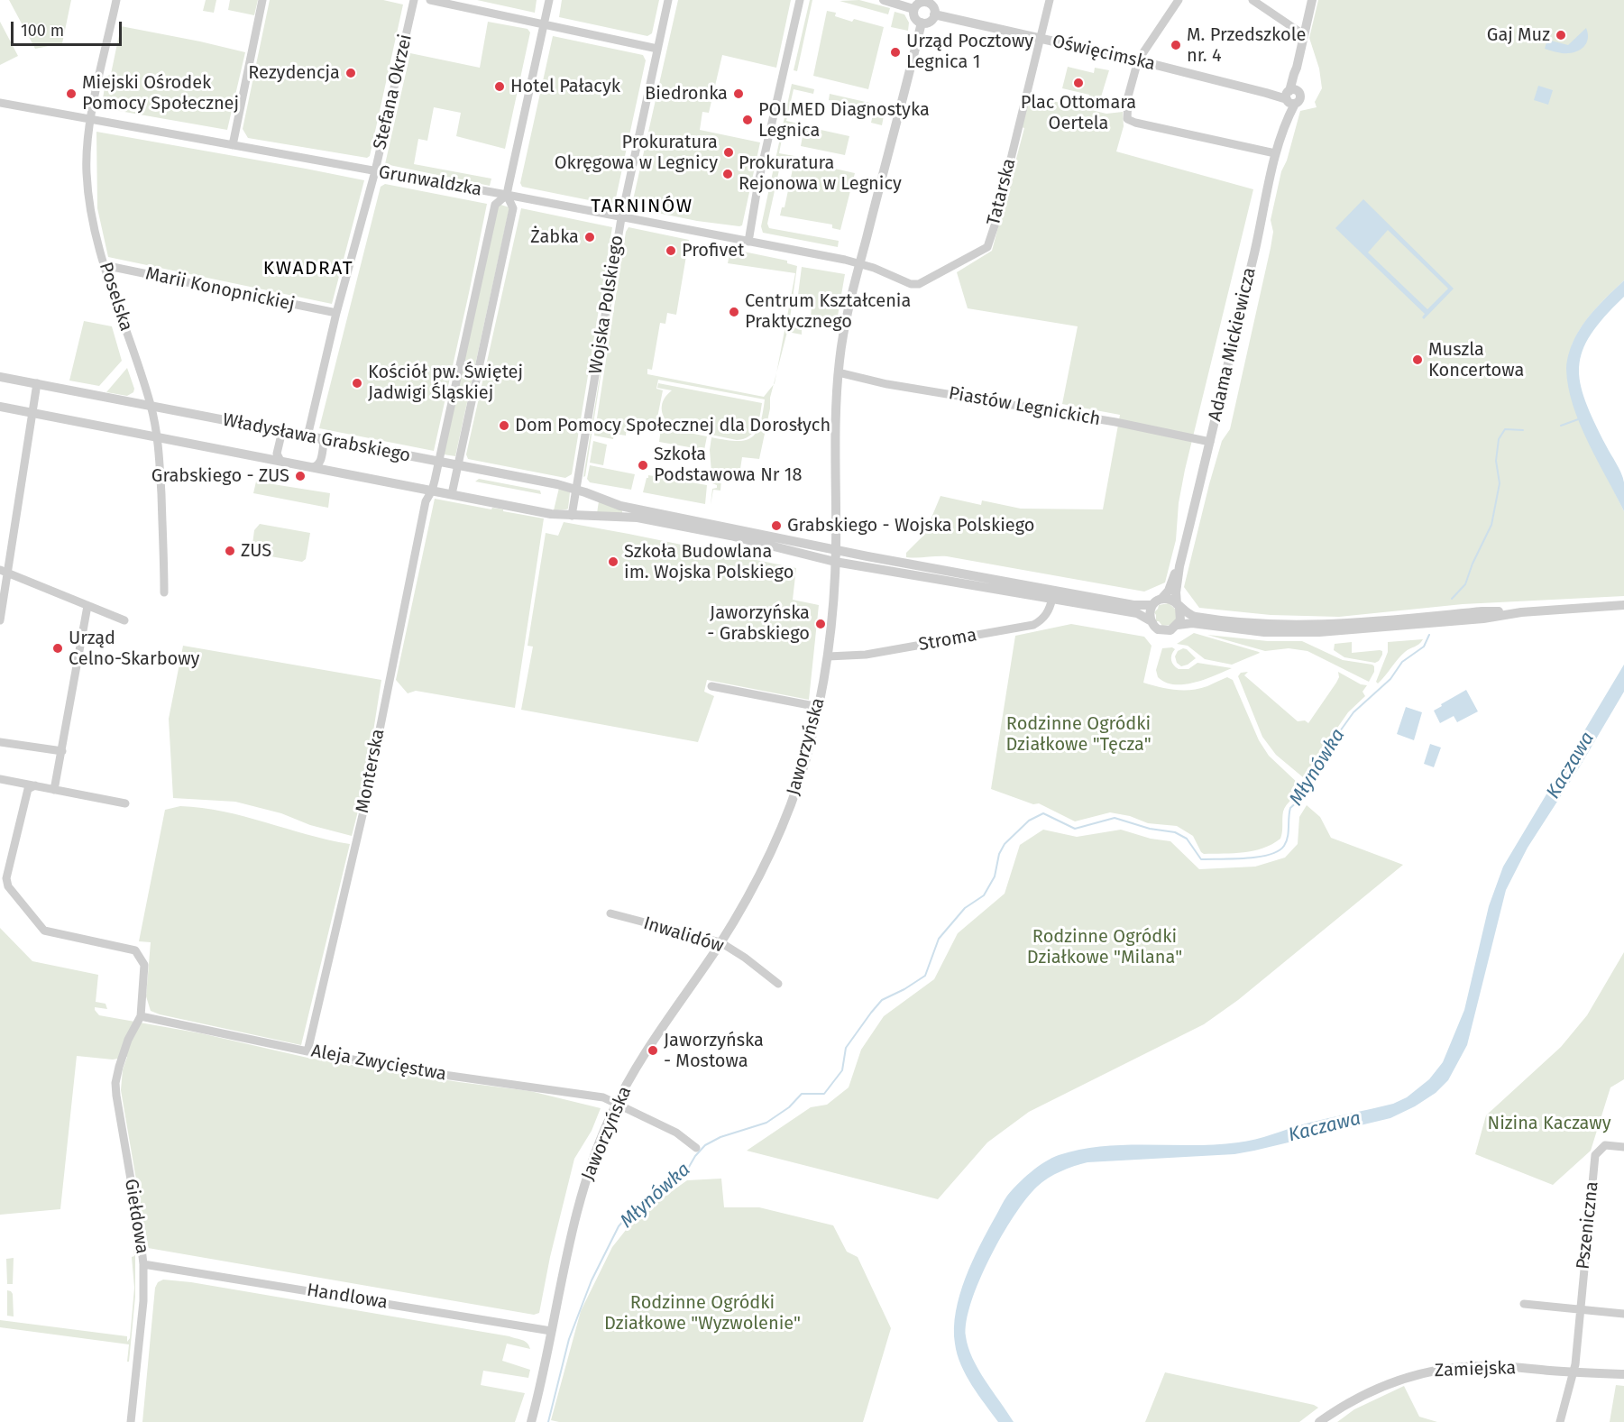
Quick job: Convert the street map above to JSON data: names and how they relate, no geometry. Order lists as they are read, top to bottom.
{
  "streets": {
    "street": [
      "Oświęcimska",
      "Stefana Okrzei",
      "Grunwaldzka",
      "Tatarska",
      "Marii Konopnickiej",
      "Poselska",
      "Wojska Polskiego",
      "Adama Mickiewicza",
      "Piastów Legnickich",
      "Władysława Grabskiego",
      "Stroma",
      "Jaworzyńska",
      "Monterska",
      "Inwalidów",
      "Aleja Zwycięstwa",
      "Giełdowa",
      "Pszeniczna",
      "Handlowa",
      "Zamiejska"
    ]
  },
  "crossings": [
    ["Oświęcimska", "Tatarska"],
    ["Oświęcimska", "Adama Mickiewicza"],
    ["Oświęcimska", "Jaworzyńska"],
    ["Stefana Okrzei", "Grunwaldzka"],
    ["Stefana Okrzei", "Marii Konopnickiej"],
    ["Stefana Okrzei", "Władysława Grabskiego"],
    ["Grunwaldzka", "Tatarska"],
    ["Grunwaldzka", "Poselska"],
    ["Grunwaldzka", "Wojska Polskiego"],
    ["Grunwaldzka", "Jaworzyńska"],
    ["Grunwaldzka", "Monterska"],
    ["Tatarska", "Jaworzyńska"],
    ["Marii Konopnickiej", "Poselska"],
    ["Poselska", "Władysława Grabskiego"],
    ["Wojska Polskiego", "Władysława Grabskiego"],
    ["Adama Mickiewicza", "Piastów Legnickich"],
    ["Adama Mickiewicza", "Władysława Grabskiego"],
    ["Piastów Legnickich", "Jaworzyńska"],
    ["Władysława Grabskiego", "Stroma"],
    ["Władysława Grabskiego", "Jaworzyńska"],
    ["Władysława Grabskiego", "Monterska"],
    ["Stroma", "Jaworzyńska"],
    ["Jaworzyńska", "Inwalidów"],
    ["Jaworzyńska", "Aleja Zwycięstwa"],
    ["Jaworzyńska", "Handlowa"],
    ["Monterska", "Aleja Zwycięstwa"],
    ["Aleja Zwycięstwa", "Giełdowa"],
    ["Giełdowa", "Handlowa"],
    ["Pszeniczna", "Zamiejska"]
  ],
  "districts": ["TARNINÓW", "KWADRAT"],
  "water": ["Kaczawa", "Młynówka"],
  "parks": [
    "Rodzinne Ogródki Działkowe \"Tęcza\"",
    "Rodzinne Ogródki Działkowe \"Milana\"",
    "Nizina Kaczawy",
    "Rodzinne Ogródki Działkowe \"Wyzwolenie\""
  ],
  "places": [
    "Gaj Muz",
    "M. Przedszkole nr. 4",
    "Urząd Pocztowy Legnica 1",
    "Rezydencja",
    "Plac Ottomara Oertela",
    "Hotel Pałacyk",
    "Miejski Ośrodek Pomocy Społecznej",
    "Biedronka",
    "POLMED Diagnostyka Legnica",
    "Prokuratura Okręgowa w Legnicy",
    "Prokuratura Rejonowa w Legnicy",
    "Żabka",
    "Profivet",
    "Centrum Kształcenia Praktycznego",
    "Muszla Koncertowa",
    "Kościół pw. Świętej Jadwigi Śląskiej",
    "Dom Pomocy Społecznej dla Dorosłych",
    "Szkoła Podstawowa Nr 18",
    "Grabskiego - ZUS",
    "Grabskiego - Wojska Polskiego",
    "ZUS",
    "Szkoła Budowlana im. Wojska Polskiego",
    "Jaworzyńska - Grabskiego",
    "Urząd Celno-Skarbowy",
    "Jaworzyńska - Mostowa"
  ],
  "scale_bar": "100 m"
}
